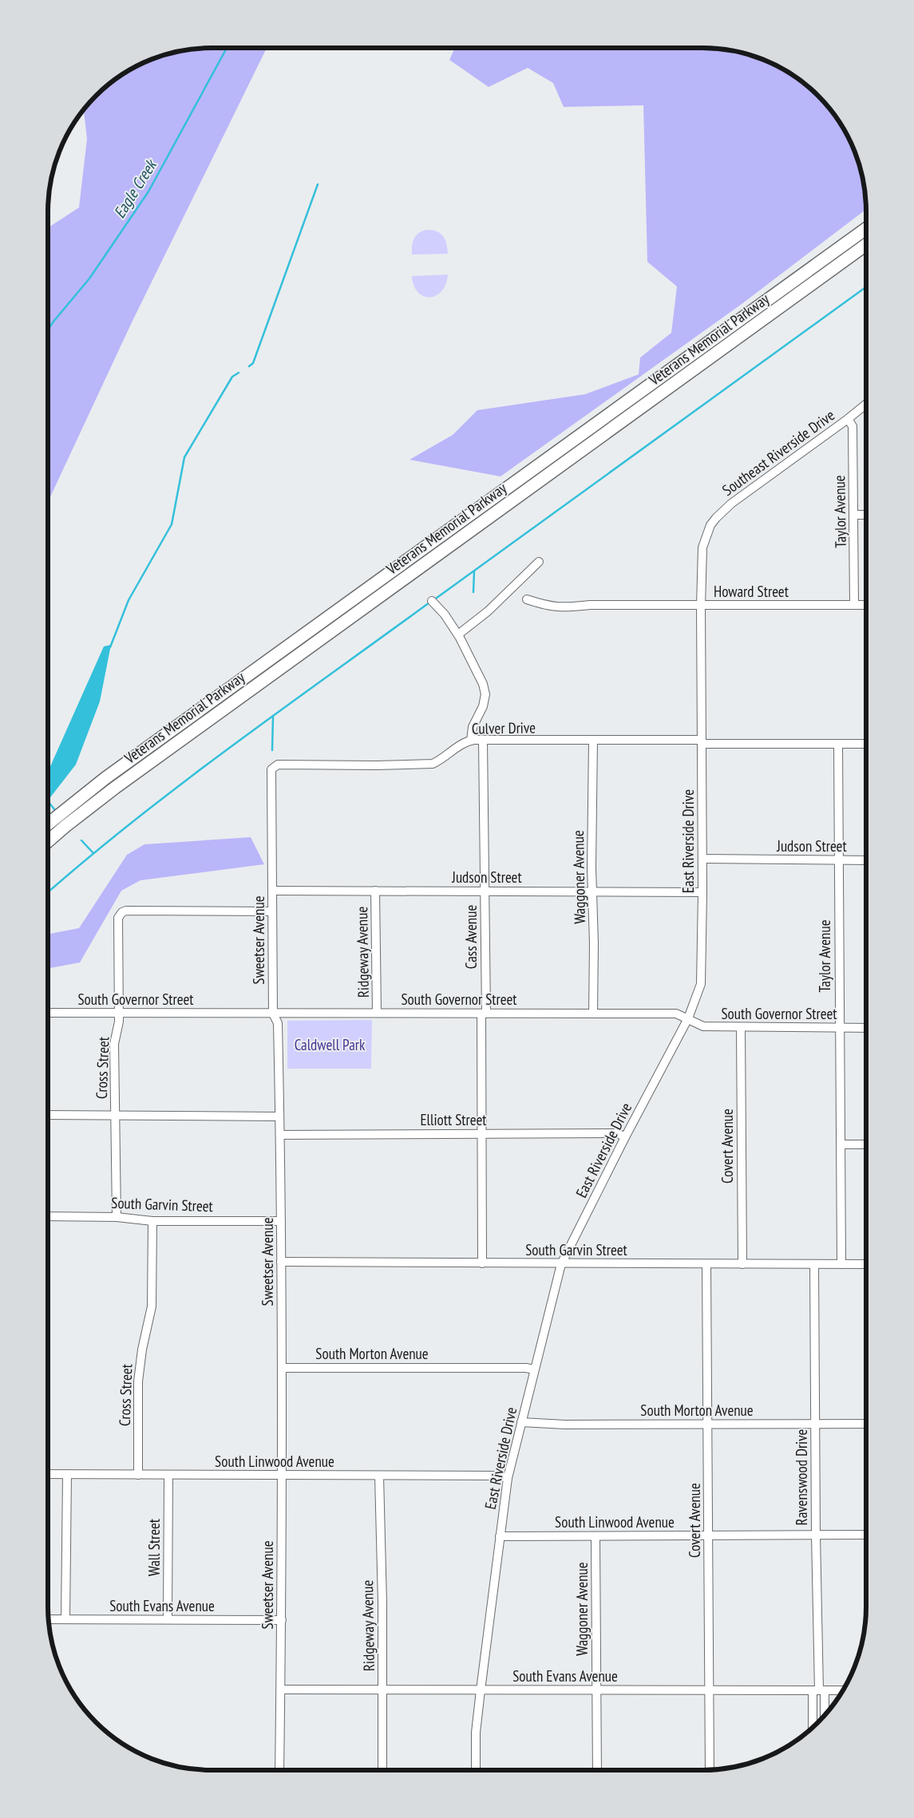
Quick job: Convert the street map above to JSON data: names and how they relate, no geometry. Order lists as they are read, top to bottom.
{
  "streets": {
    "highway": ["Veterans Memorial Parkway"],
    "street": [
      "Southeast Riverside Drive",
      "Taylor Avenue",
      "Howard Street",
      "Culver Drive",
      "East Riverside Drive",
      "Judson Street",
      "Waggoner Avenue",
      "Cass Avenue",
      "Sweetser Avenue",
      "Ridgeway Avenue",
      "South Governor Street",
      "Cross Street",
      "Elliott Street",
      "Covert Avenue",
      "South Garvin Street",
      "South Morton Avenue",
      "South Linwood Avenue",
      "Ravenswood Drive",
      "Wall Street",
      "South Evans Avenue"
    ]
  },
  "crossings": [
    ["Southeast Riverside Drive", "Taylor Avenue"],
    ["Southeast Riverside Drive", "East Riverside Drive"],
    ["Taylor Avenue", "Howard Street"],
    ["Taylor Avenue", "Culver Drive"],
    ["Taylor Avenue", "Judson Street"],
    ["Taylor Avenue", "South Governor Street"],
    ["Taylor Avenue", "South Garvin Street"],
    ["Howard Street", "East Riverside Drive"],
    ["Culver Drive", "East Riverside Drive"],
    ["Culver Drive", "Waggoner Avenue"],
    ["Culver Drive", "Cass Avenue"],
    ["Culver Drive", "Sweetser Avenue"],
    ["East Riverside Drive", "Judson Street"],
    ["East Riverside Drive", "South Governor Street"],
    ["East Riverside Drive", "Elliott Street"],
    ["East Riverside Drive", "South Garvin Street"],
    ["East Riverside Drive", "South Morton Avenue"],
    ["East Riverside Drive", "South Linwood Avenue"],
    ["East Riverside Drive", "South Evans Avenue"],
    ["Judson Street", "Waggoner Avenue"],
    ["Judson Street", "Cass Avenue"],
    ["Judson Street", "Sweetser Avenue"],
    ["Judson Street", "Ridgeway Avenue"],
    ["Waggoner Avenue", "South Governor Street"],
    ["Waggoner Avenue", "South Linwood Avenue"],
    ["Waggoner Avenue", "South Evans Avenue"],
    ["Cass Avenue", "South Governor Street"],
    ["Cass Avenue", "Elliott Street"],
    ["Cass Avenue", "South Garvin Street"],
    ["Sweetser Avenue", "South Governor Street"],
    ["Sweetser Avenue", "Cross Street"],
    ["Sweetser Avenue", "Elliott Street"],
    ["Sweetser Avenue", "South Garvin Street"],
    ["Sweetser Avenue", "South Morton Avenue"],
    ["Sweetser Avenue", "South Linwood Avenue"],
    ["Sweetser Avenue", "South Evans Avenue"],
    ["Ridgeway Avenue", "South Governor Street"],
    ["Ridgeway Avenue", "South Linwood Avenue"],
    ["Ridgeway Avenue", "South Evans Avenue"],
    ["South Governor Street", "Cross Street"],
    ["South Governor Street", "Covert Avenue"],
    ["Cross Street", "South Garvin Street"],
    ["Cross Street", "South Linwood Avenue"],
    ["Covert Avenue", "South Garvin Street"],
    ["Covert Avenue", "South Morton Avenue"],
    ["Covert Avenue", "South Linwood Avenue"],
    ["Covert Avenue", "South Evans Avenue"],
    ["South Garvin Street", "Ravenswood Drive"],
    ["South Morton Avenue", "Ravenswood Drive"],
    ["South Linwood Avenue", "Ravenswood Drive"],
    ["South Linwood Avenue", "Wall Street"],
    ["Ravenswood Drive", "South Evans Avenue"],
    ["Wall Street", "South Evans Avenue"]
  ],
  "water": ["Eagle Creek"],
  "parks": ["Caldwell Park"]
}
